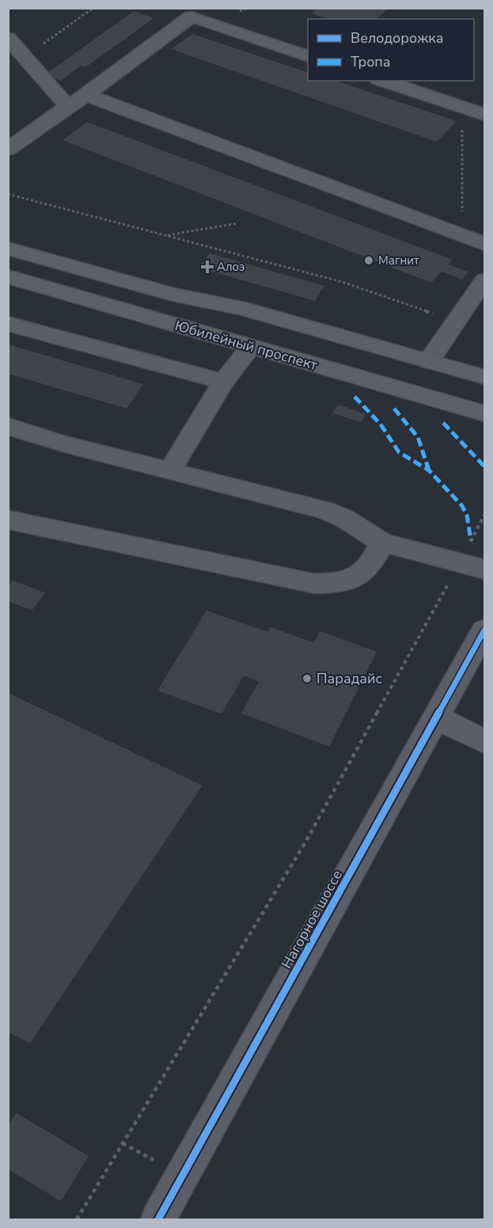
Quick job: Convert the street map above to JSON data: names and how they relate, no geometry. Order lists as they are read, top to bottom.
{
  "streets": {
    "main road": ["Юбилейный проспект"],
    "street": ["Нагорное шоссе"]
  },
  "places": {
    "other": ["Магнит", "Парадайс"],
    "health": ["Алоэ"]
  },
  "legend": ["Велодорожка", "Тропа"]
}
